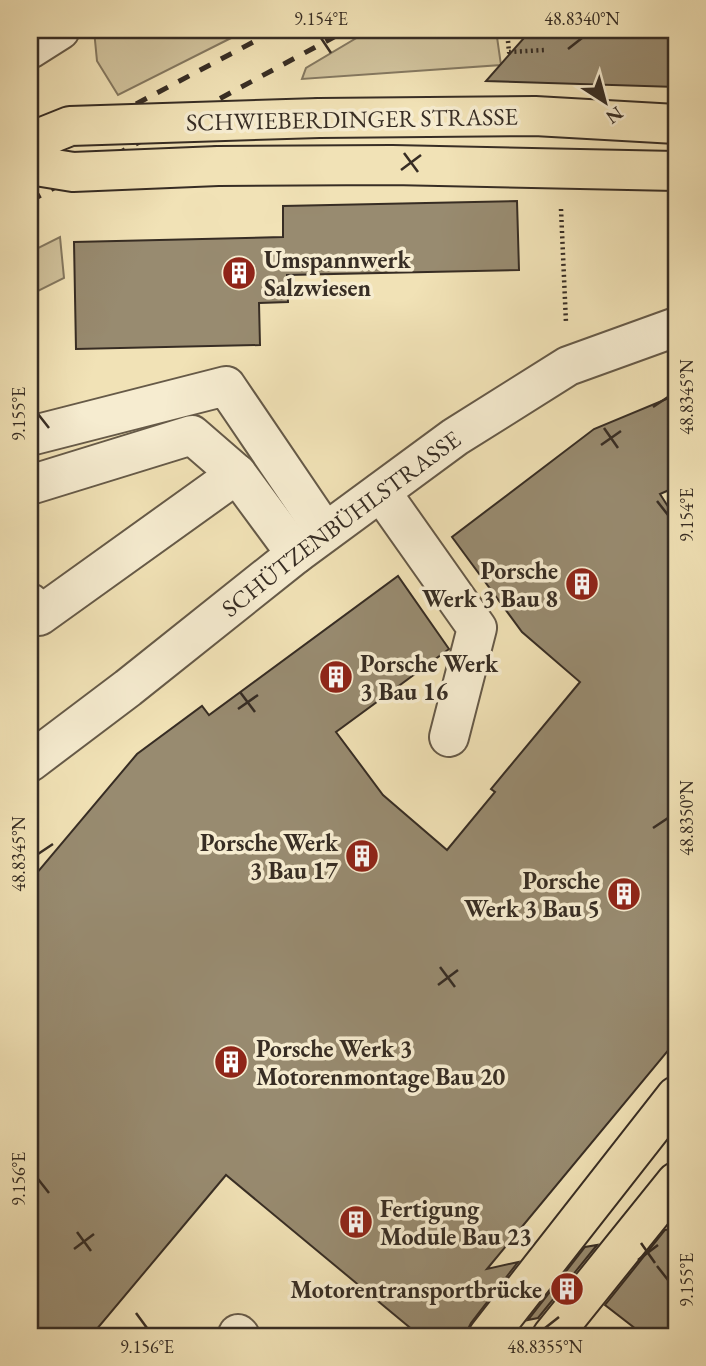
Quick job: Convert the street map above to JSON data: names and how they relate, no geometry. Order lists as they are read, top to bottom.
{
  "streets": {
    "main road": ["SCHWIEBERDINGER STRASSE"],
    "street": ["SCHÜTZENBÜHLSTRASSE"]
  },
  "places": {
    "building": [
      "Umspannwerk Salzwiesen",
      "Porsche Werk 3 Bau 8",
      "Porsche Werk 3 Bau 16",
      "Porsche Werk 3 Bau 17",
      "Porsche Werk 3 Bau 5",
      "Porsche Werk 3 Motorenmontage Bau 20",
      "Fertigung Module Bau 23",
      "Motorentransportbrücke"
    ]
  },
  "north": "bottom right",
  "coordinates": [
    "9.154°E",
    "48.8340°N",
    "48.8345°N",
    "9.155°E",
    "48.8350°N",
    "9.156°E",
    "48.8355°N"
  ]
}
